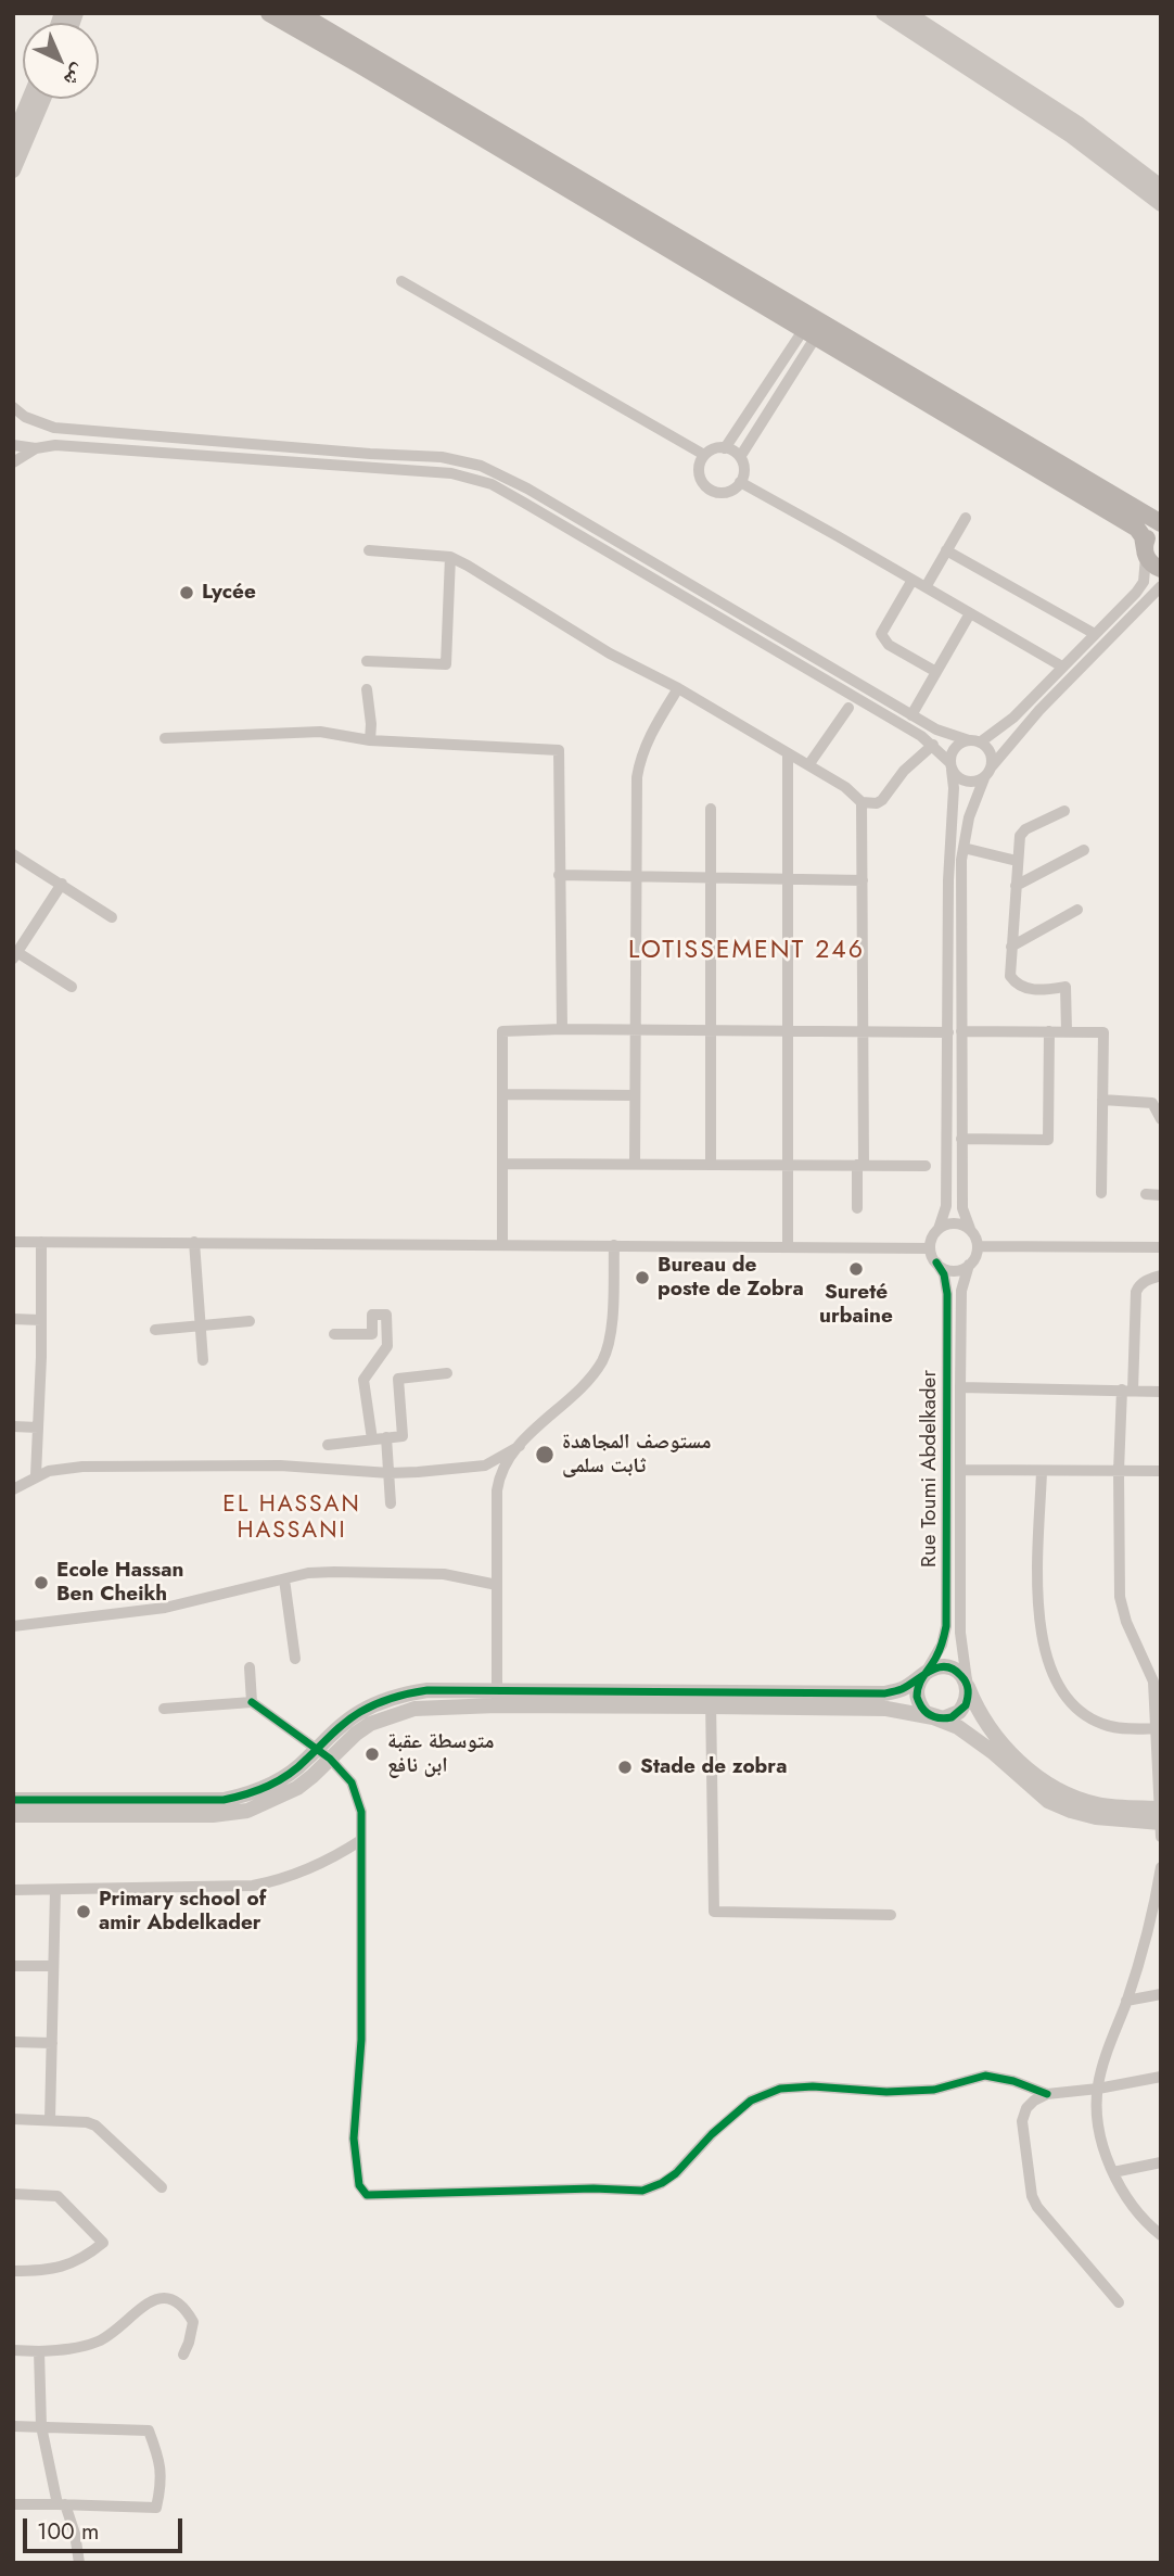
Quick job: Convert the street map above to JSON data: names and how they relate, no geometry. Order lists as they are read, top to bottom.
{
  "streets": {
    "street": ["Rue Toumi Abdelkader"]
  },
  "districts": ["LOTISSEMENT 246", "EL HASSAN HASSANI"],
  "places": [
    "Lycée",
    "Sureté urbaine",
    "Bureau de poste de Zobra",
    "مستوصف المجاهدة ثابت سلمى",
    "Ecole Hassan Ben Cheikh",
    "متوسطة عقبة ابن نافع",
    "Stade de zobra",
    "Primary school of amir Abdelkader"
  ],
  "scale_bar": "100 m",
  "north": "bottom right"
}
